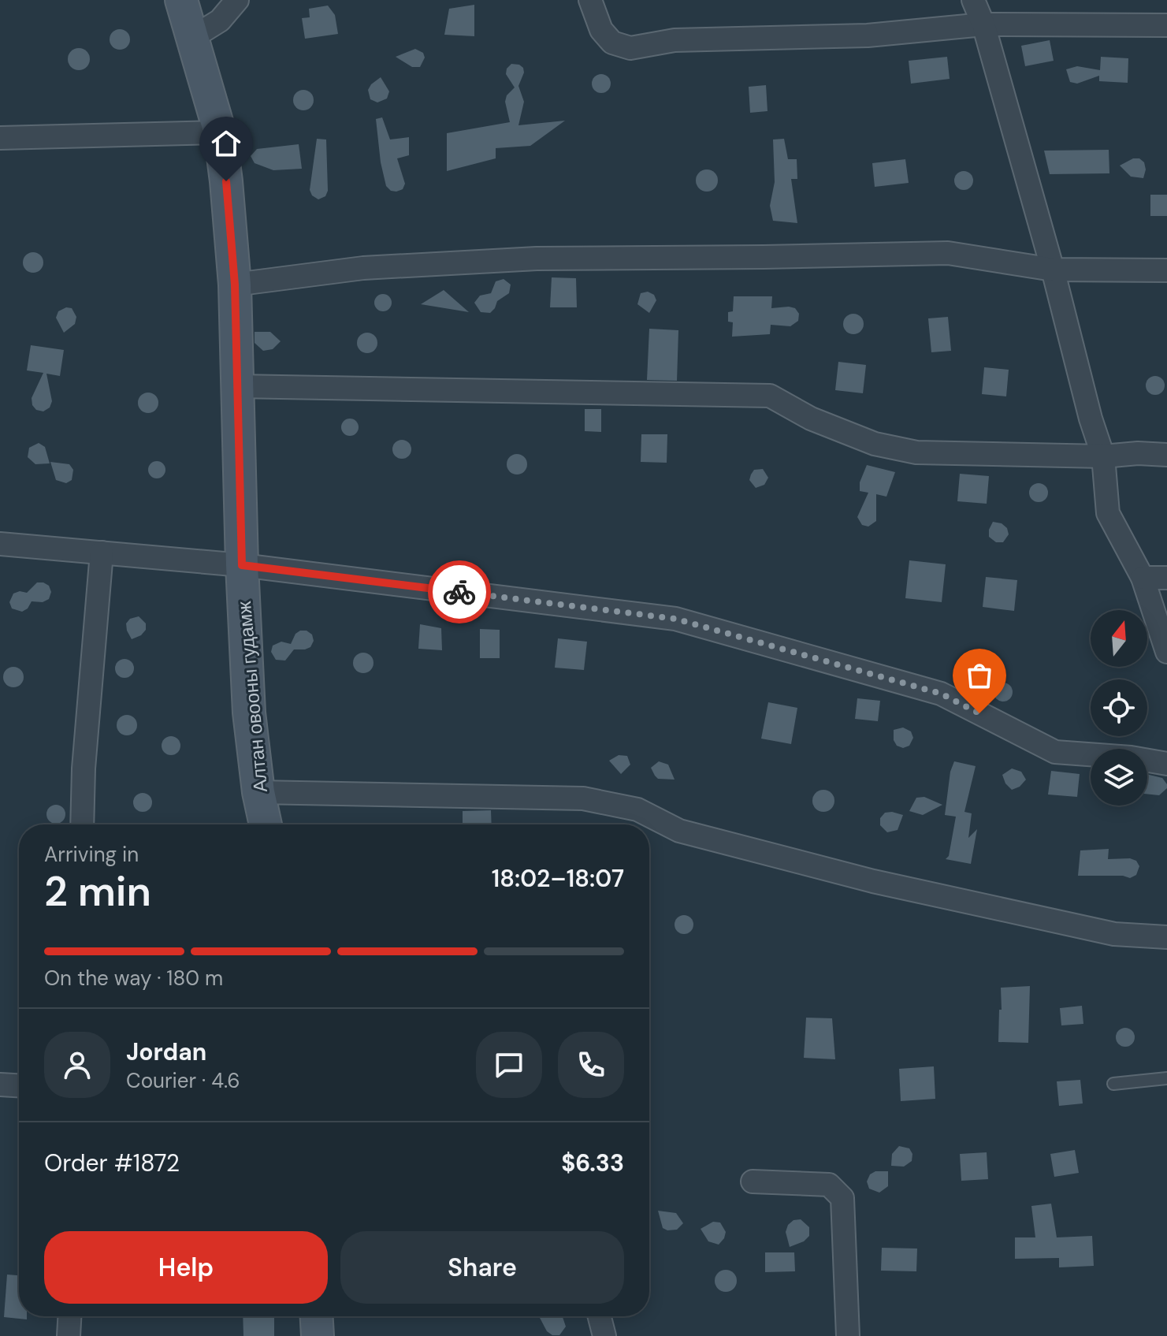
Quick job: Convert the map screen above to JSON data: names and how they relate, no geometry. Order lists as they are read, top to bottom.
{
  "streets": {
    "main road": ["Алтан овооны гудамж"]
  },
  "north": "top",
  "page": {
    "heading": ["2 min", "Arriving in", "18:02–18:07"],
    "panel": [
      "Jordan",
      "Courier · 4.6",
      "Order #1872",
      "$6.33"
    ],
    "bar": "On the way · 180 m",
    "buttons": ["Help", "Share"]
  }
}
